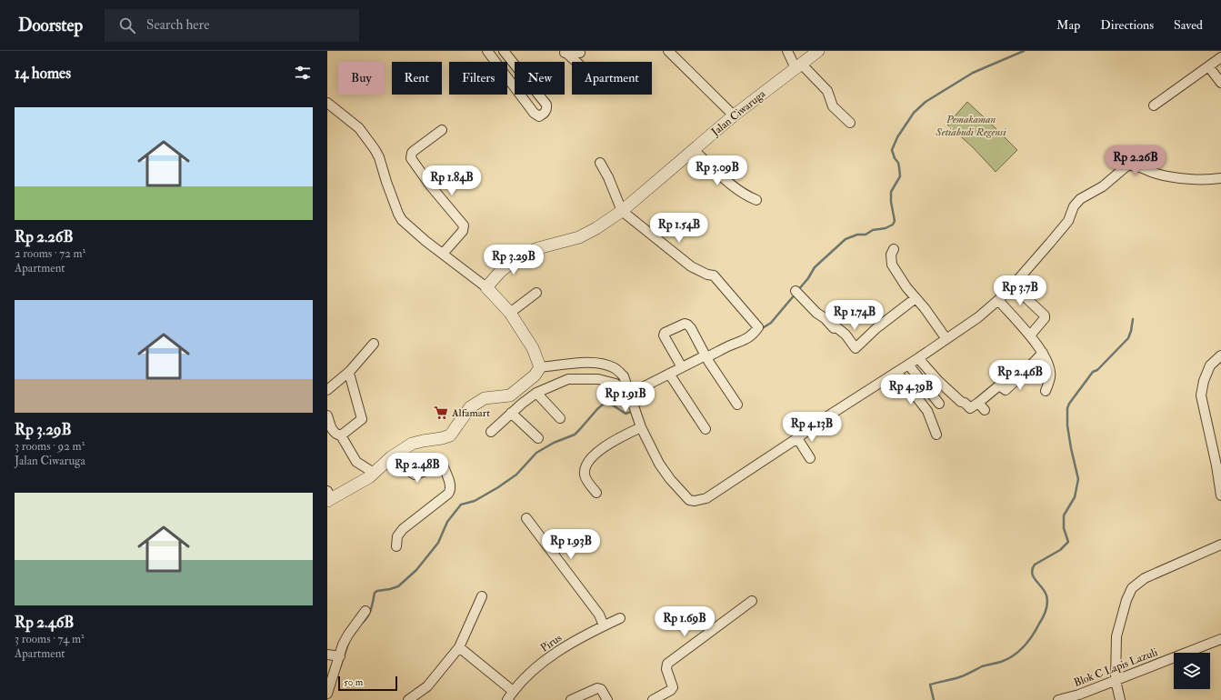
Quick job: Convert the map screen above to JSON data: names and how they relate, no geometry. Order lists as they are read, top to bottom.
{
  "streets": {
    "street": ["Jalan Ciwaruga", "Pirus", "Blok C Lapis Lazuli"]
  },
  "parks": ["Pemakaman Setiabudi Regensi"],
  "places": {
    "supermarket": ["Alfamart"]
  },
  "scale_bar": "50 m",
  "page": {
    "header": "Doorstep",
    "search": "Search here",
    "nav": ["Map", "Directions", "Saved"],
    "heading": "14 homes",
    "chip": [
      "Buy",
      "Rent",
      "Filters",
      "New",
      "Apartment"
    ],
    "list": [
      {
        "name": "Rp 2.26B",
        "note": "2 rooms · 72 m² · Apartment"
      },
      {
        "name": "Rp 3.29B",
        "note": "3 rooms · 92 m² · Jalan Ciwaruga"
      },
      {
        "name": "Rp 2.46B",
        "note": "3 rooms · 74 m² · Apartment"
      }
    ],
    "price": [
      "Rp 2.26B",
      "Rp 3.09B",
      "Rp 1.84B",
      "Rp 1.54B",
      "Rp 3.29B",
      "Rp 3.7B",
      "Rp 1.74B",
      "Rp 2.46B",
      "Rp 4.39B",
      "Rp 1.91B",
      "Rp 4.13B",
      "Rp 2.48B",
      "Rp 1.93B",
      "Rp 1.69B"
    ],
    "scale": "50 m"
  }
}
